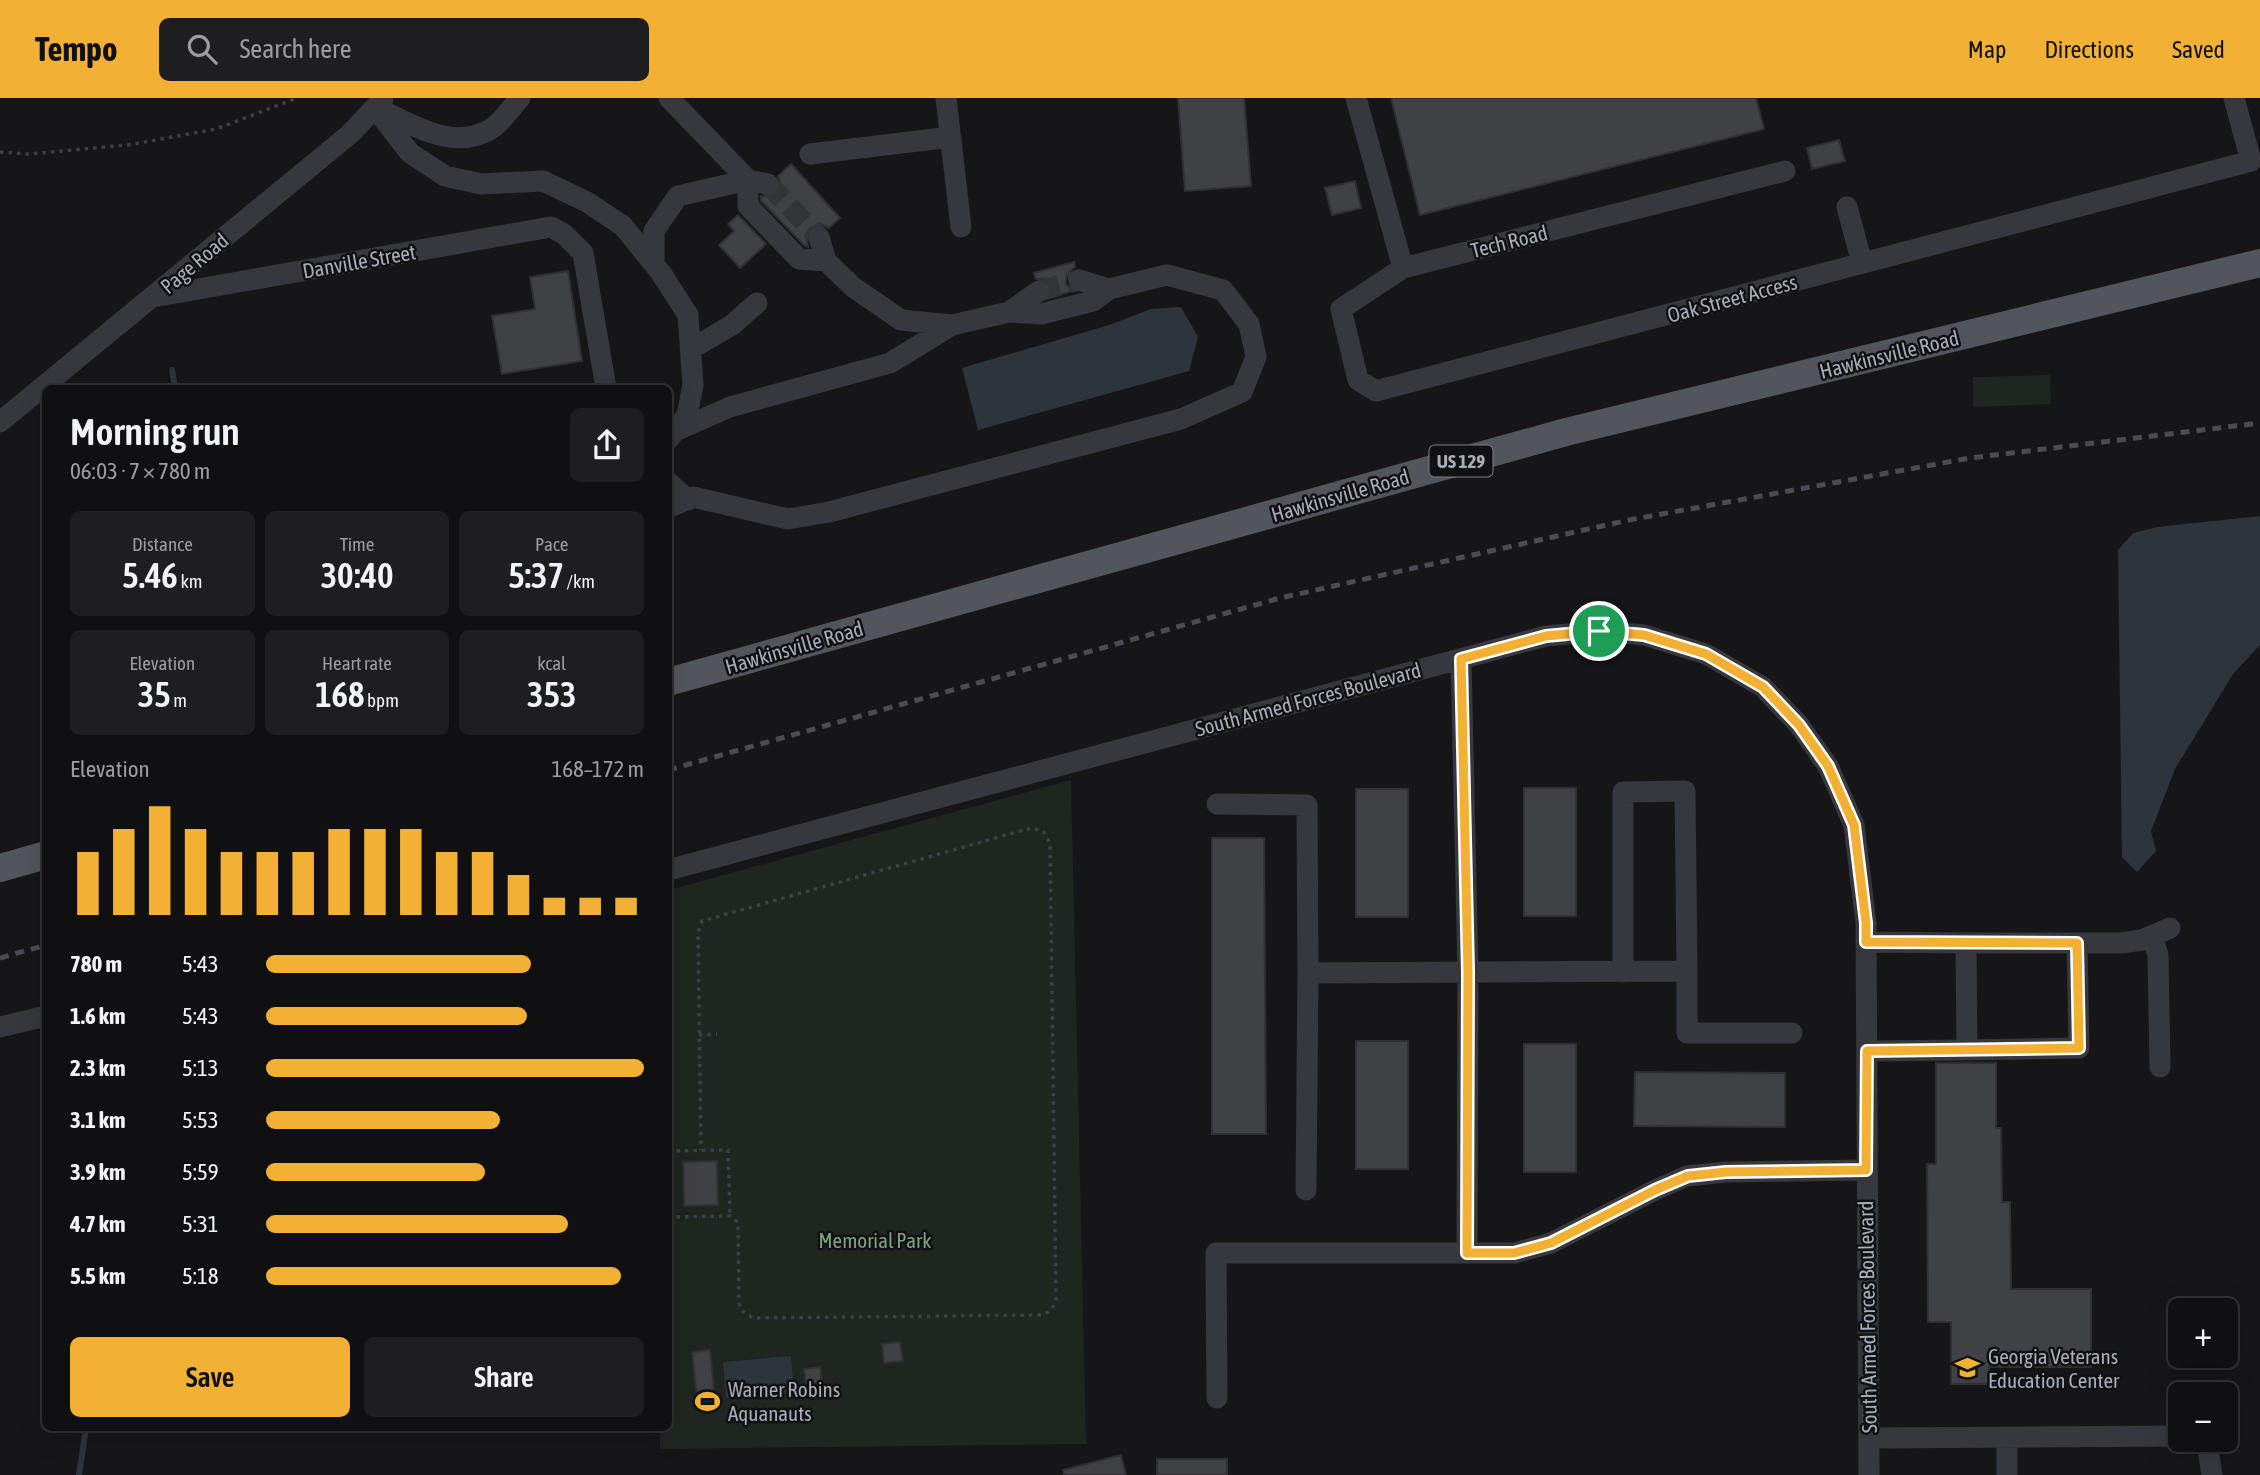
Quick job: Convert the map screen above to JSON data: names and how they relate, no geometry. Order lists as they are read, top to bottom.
{
  "streets": {
    "main road": ["Hawkinsville Road", "US 129"],
    "street": [
      "Tech Road",
      "Danville Street",
      "Page Road",
      "Oak Street Access",
      "South Armed Forces Boulevard"
    ]
  },
  "crossings": [
    ["Tech Road", "Oak Street Access"],
    ["Danville Street", "Page Road"]
  ],
  "parks": ["Memorial Park"],
  "places": {
    "school or university": ["Georgia Veterans Education Center"],
    "sports": ["Warner Robins Aquanauts"]
  },
  "page": {
    "header": "Tempo",
    "search": "Search here",
    "nav": ["Map", "Directions", "Saved"],
    "heading": ["Morning run", "06:03 · 7 × 780 m"],
    "stats": [
      ["Distance", "5.46 km"],
      ["Time", "30:40"],
      ["Pace", "5:37 /km"],
      ["Elevation", "35 m"],
      ["Heart rate", "168 bpm"],
      ["kcal", "353"]
    ],
    "chart": ["Elevation", "168–172 m"],
    "list": [
      {
        "name": "780 m",
        "note": "5:43"
      },
      {
        "name": "1.6 km",
        "note": "5:43"
      },
      {
        "name": "2.3 km",
        "note": "5:13"
      },
      {
        "name": "3.1 km",
        "note": "5:53"
      },
      {
        "name": "3.9 km",
        "note": "5:59"
      },
      {
        "name": "4.7 km",
        "note": "5:31"
      },
      {
        "name": "5.5 km",
        "note": "5:18"
      }
    ],
    "map_buttons": ["+", "−"],
    "buttons": ["Save", "Share"]
  }
}
